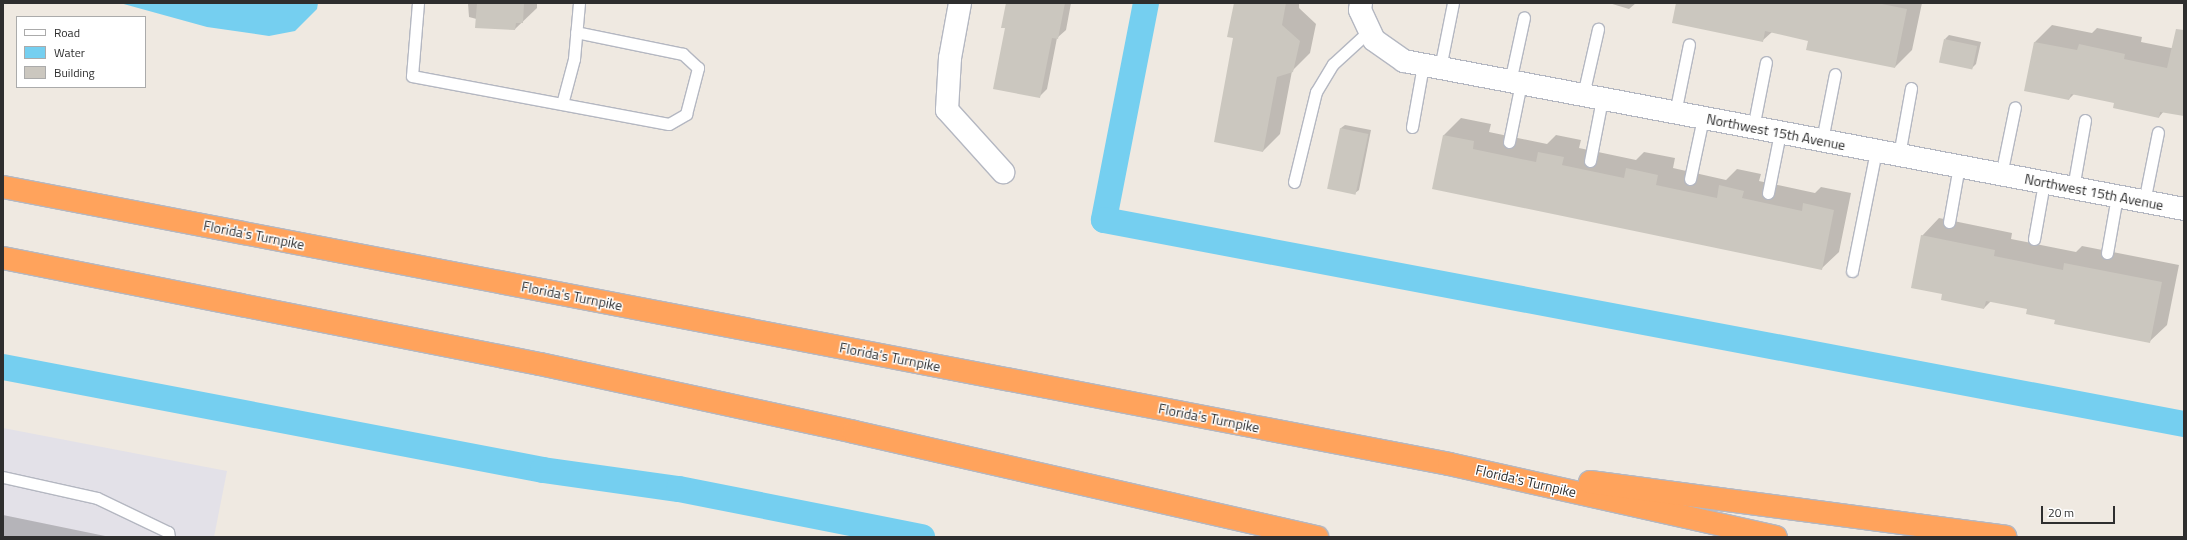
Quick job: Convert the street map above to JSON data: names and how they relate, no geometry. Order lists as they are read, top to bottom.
{
  "streets": {
    "highway": ["Florida's Turnpike"],
    "street": ["Northwest 15th Avenue"]
  },
  "legend": ["Road", "Water", "Building"],
  "scale_bar": "20 m"
}
